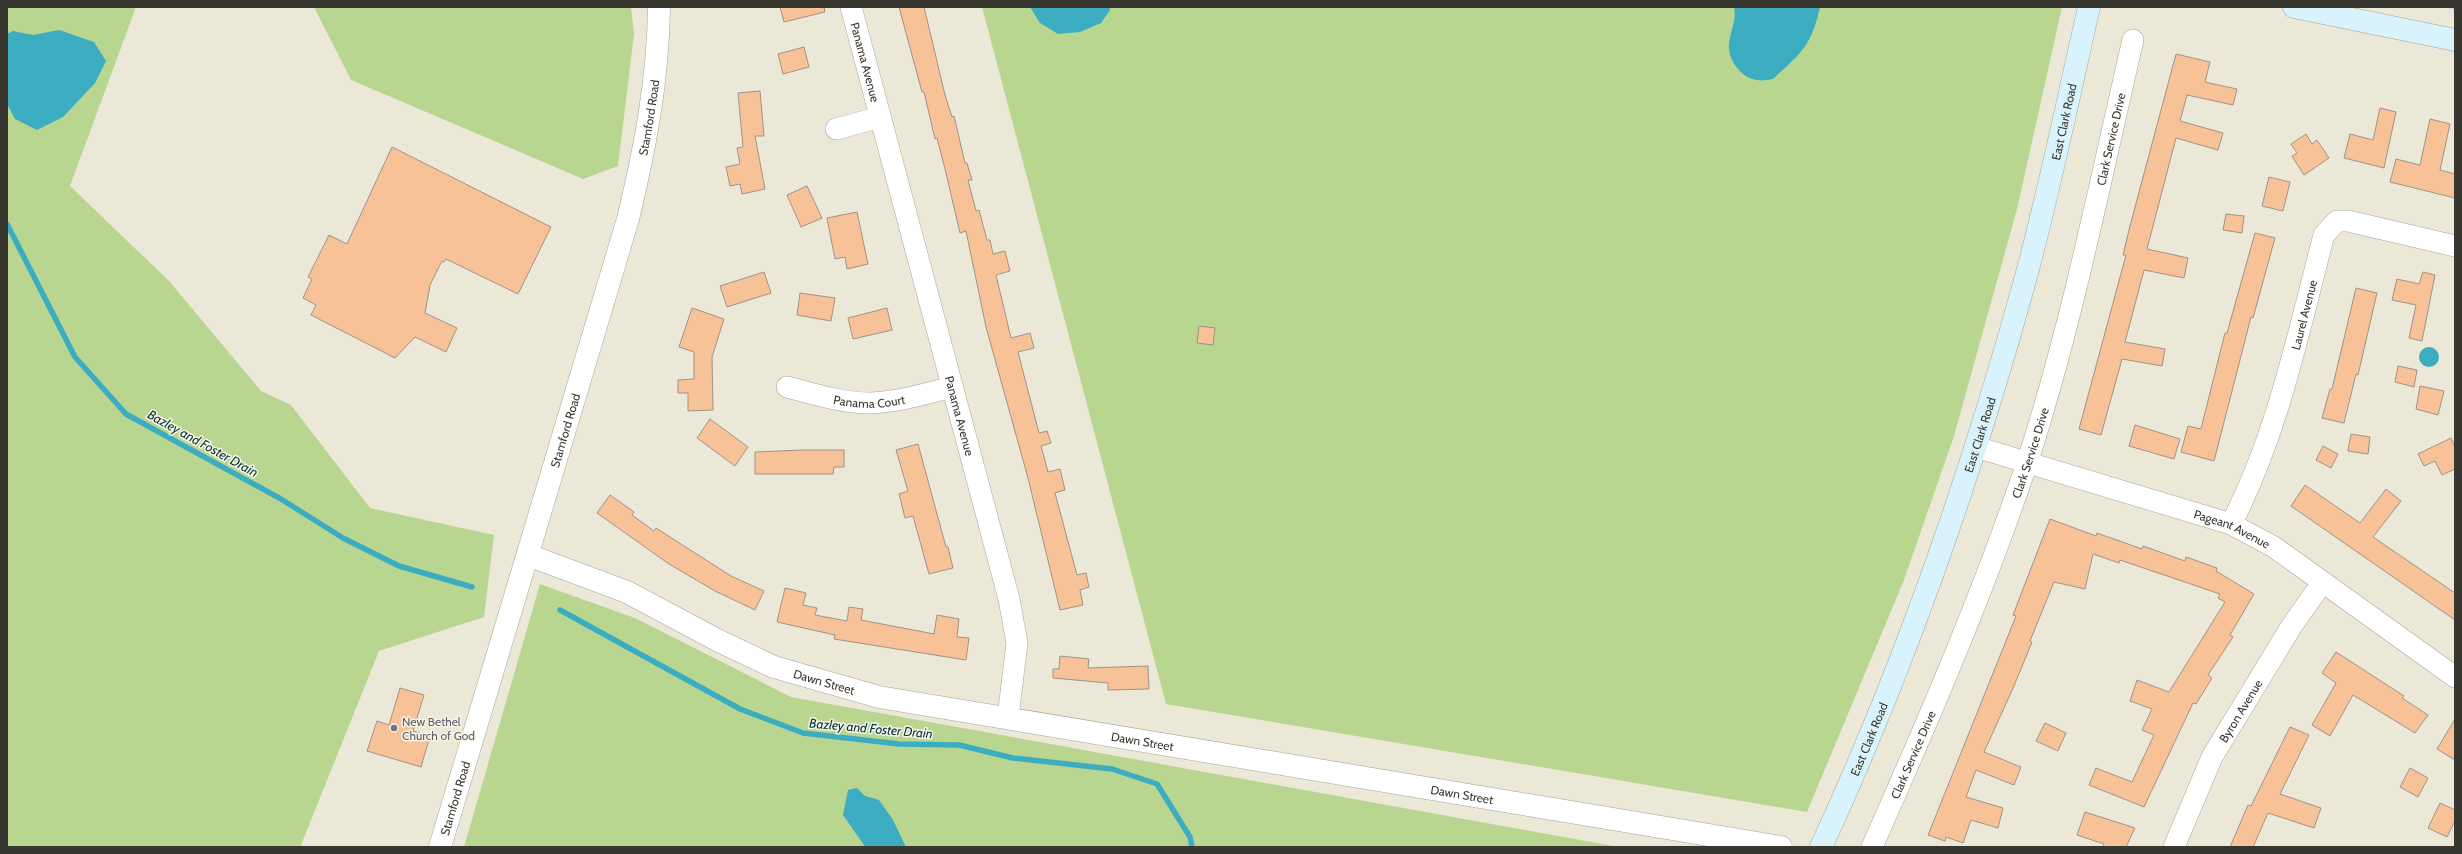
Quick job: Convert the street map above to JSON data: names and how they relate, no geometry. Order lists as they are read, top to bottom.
{
  "streets": {
    "main road": ["East Clark Road"],
    "street": [
      "Panama Avenue",
      "Stamford Road",
      "Clark Service Drive",
      "Laurel Avenue",
      "Panama Court",
      "Pageant Avenue",
      "Dawn Street",
      "Byron Avenue"
    ]
  },
  "crossings": [
    ["Panama Avenue", "Panama Court"],
    ["Panama Avenue", "Dawn Street"],
    ["Stamford Road", "Dawn Street"],
    ["East Clark Road", "Pageant Avenue"],
    ["Clark Service Drive", "Pageant Avenue"],
    ["Laurel Avenue", "Pageant Avenue"],
    ["Pageant Avenue", "Byron Avenue"]
  ],
  "water": ["Bazley and Foster Drain"],
  "places": ["New Bethel Church of God"]
}
